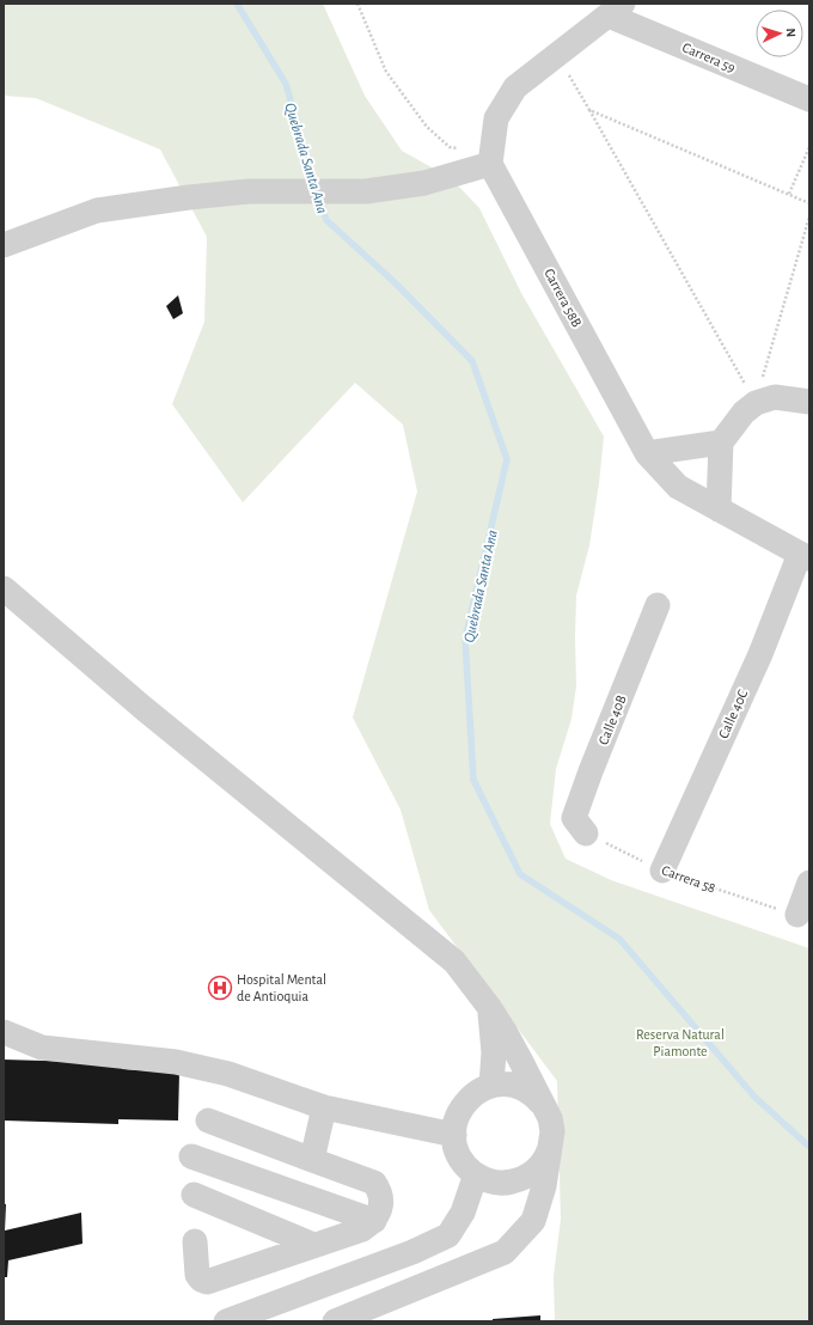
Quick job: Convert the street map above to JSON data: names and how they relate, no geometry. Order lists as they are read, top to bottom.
{
  "streets": {
    "street": [
      "Carrera 59",
      "Carrera 58B",
      "Calle 40C",
      "Calle 40B"
    ],
    "path": ["Carrera 58"]
  },
  "crossings": [
    ["Carrera 58B", "Calle 40C"],
    ["Calle 40C", "Carrera 58"],
    ["Calle 40B", "Carrera 58"]
  ],
  "water": ["Quebrada Santa Ana"],
  "parks": ["Reserva Natural Piamonte"],
  "places": {
    "hospital": ["Hospital Mental de Antioquia"]
  },
  "north": "right"
}
